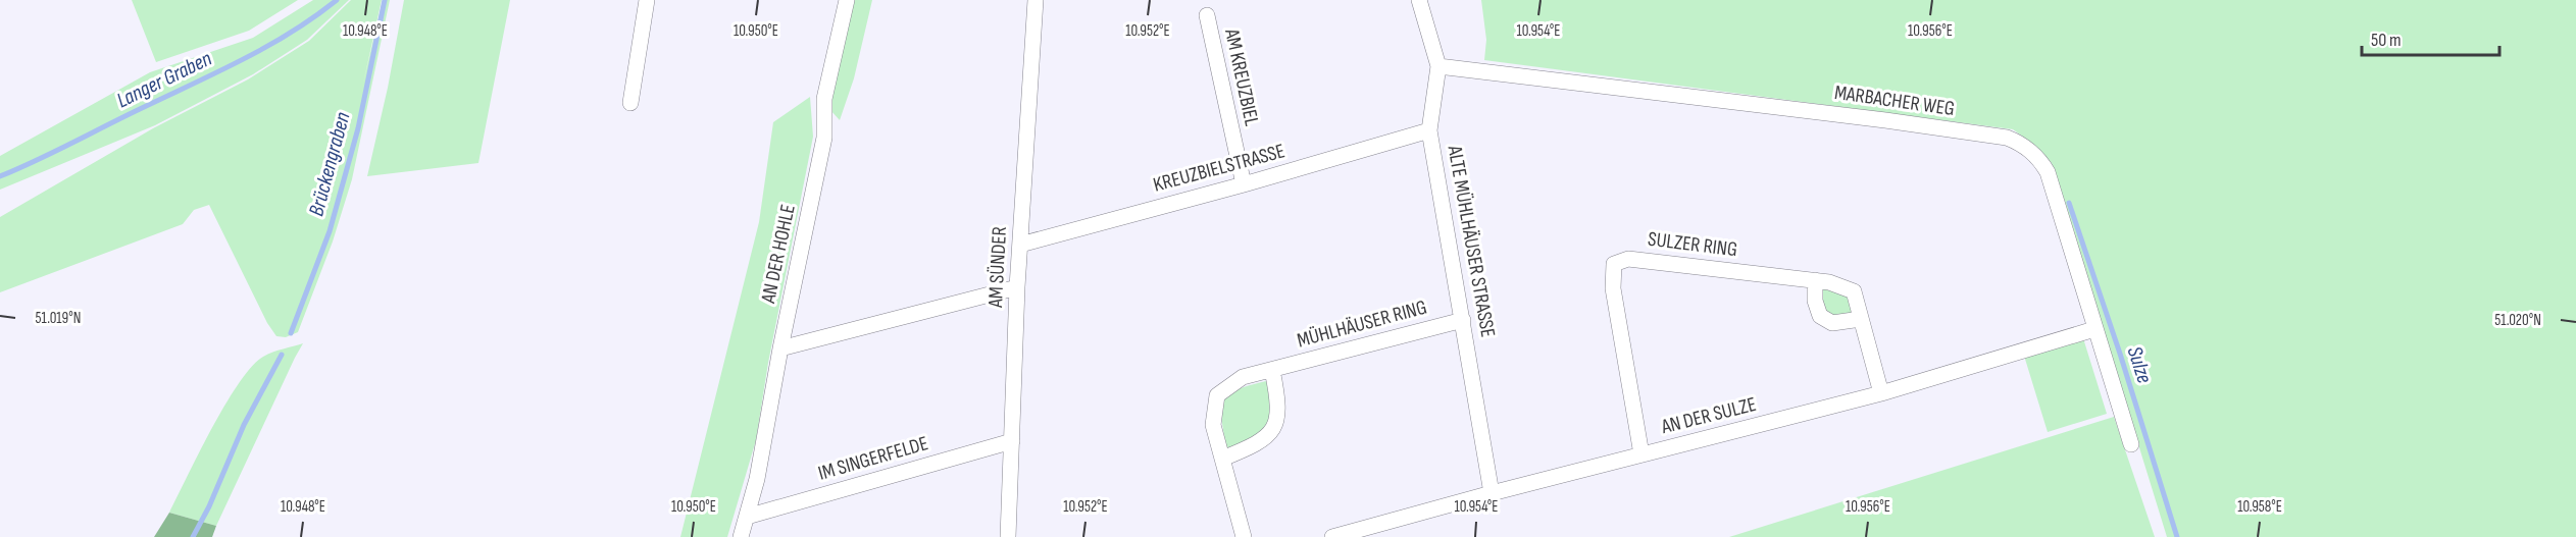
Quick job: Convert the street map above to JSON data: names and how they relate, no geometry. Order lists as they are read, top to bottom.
{
  "streets": {
    "street": [
      "AM KREUZBIEL",
      "MARBACHER WEG",
      "KREUZBIELSTRASSE",
      "ALTE MÜHLHÄUSER STRASSE",
      "SULZER RING",
      "AN DER HOHLE",
      "AM SÜNDER",
      "MÜHLHÄUSER RING",
      "AN DER SULZE",
      "IM SINGERFELDE"
    ]
  },
  "crossings": [
    ["AM KREUZBIEL", "KREUZBIELSTRASSE"],
    ["MARBACHER WEG", "ALTE MÜHLHÄUSER STRASSE"],
    ["MARBACHER WEG", "AN DER SULZE"],
    ["KREUZBIELSTRASSE", "ALTE MÜHLHÄUSER STRASSE"],
    ["KREUZBIELSTRASSE", "AM SÜNDER"],
    ["ALTE MÜHLHÄUSER STRASSE", "MÜHLHÄUSER RING"],
    ["ALTE MÜHLHÄUSER STRASSE", "AN DER SULZE"],
    ["SULZER RING", "AN DER SULZE"],
    ["AN DER HOHLE", "IM SINGERFELDE"],
    ["AM SÜNDER", "IM SINGERFELDE"]
  ],
  "water": ["Langer Graben", "Brückengraben", "Sulze"],
  "scale_bar": "50 m",
  "coordinates": [
    "10.948°E",
    "10.950°E",
    "10.952°E",
    "10.954°E",
    "10.956°E",
    "51.019°N",
    "51.020°N",
    "10.958°E"
  ]
}
